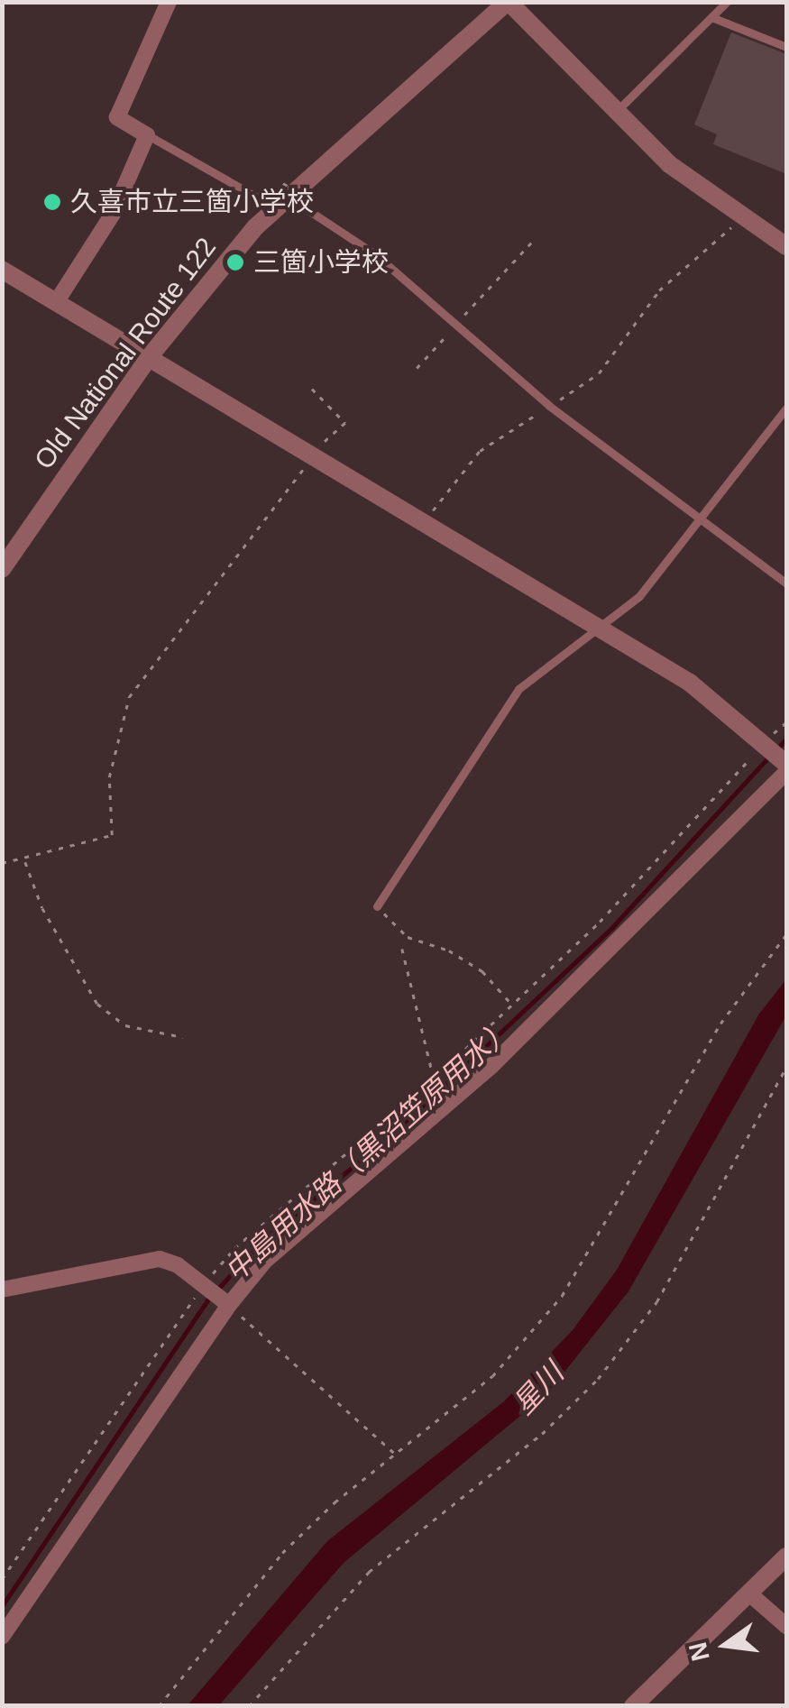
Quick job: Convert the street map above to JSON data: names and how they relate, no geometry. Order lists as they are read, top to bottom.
{
  "streets": {
    "street": ["Old National Route 122"]
  },
  "water": ["中島用水路（黒沼笠原用水）", "星川"],
  "places": ["久喜市立三箇小学校", "三箇小学校"],
  "north": "left"
}
